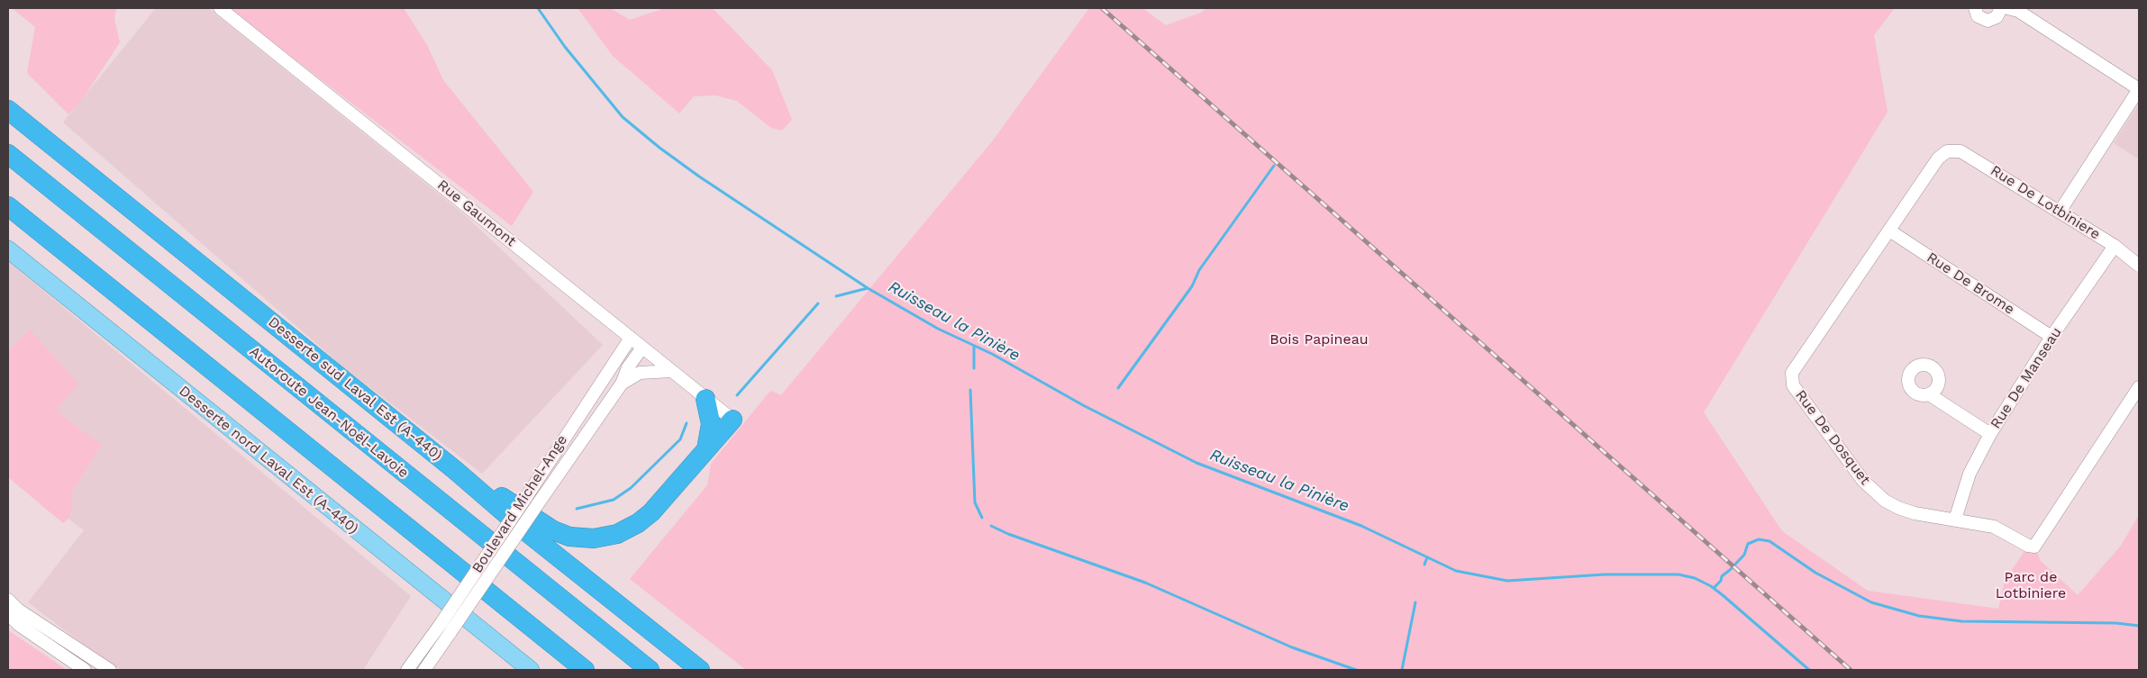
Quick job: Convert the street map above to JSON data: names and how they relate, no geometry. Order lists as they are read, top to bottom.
{
  "streets": {
    "highway": ["Desserte sud Laval Est (A-440)", "Autoroute Jean-Noël-Lavoie"],
    "main road": ["Desserte nord Laval Est (A-440)"],
    "street": [
      "Rue De Lotbiniere",
      "Rue Gaumont",
      "Rue De Brome",
      "Rue De Manseau",
      "Rue De Dosquet",
      "Boulevard Michel-Ange"
    ]
  },
  "crossings": [
    ["Rue De Lotbiniere", "Rue De Manseau"],
    ["Rue De Lotbiniere", "Rue De Dosquet"],
    ["Rue Gaumont", "Boulevard Michel-Ange"],
    ["Rue De Brome", "Rue De Manseau"],
    ["Rue De Brome", "Rue De Dosquet"],
    ["Rue De Manseau", "Rue De Dosquet"]
  ],
  "water": ["Ruisseau la Pinière"],
  "parks": ["Bois Papineau", "Parc de Lotbiniere"]
}
